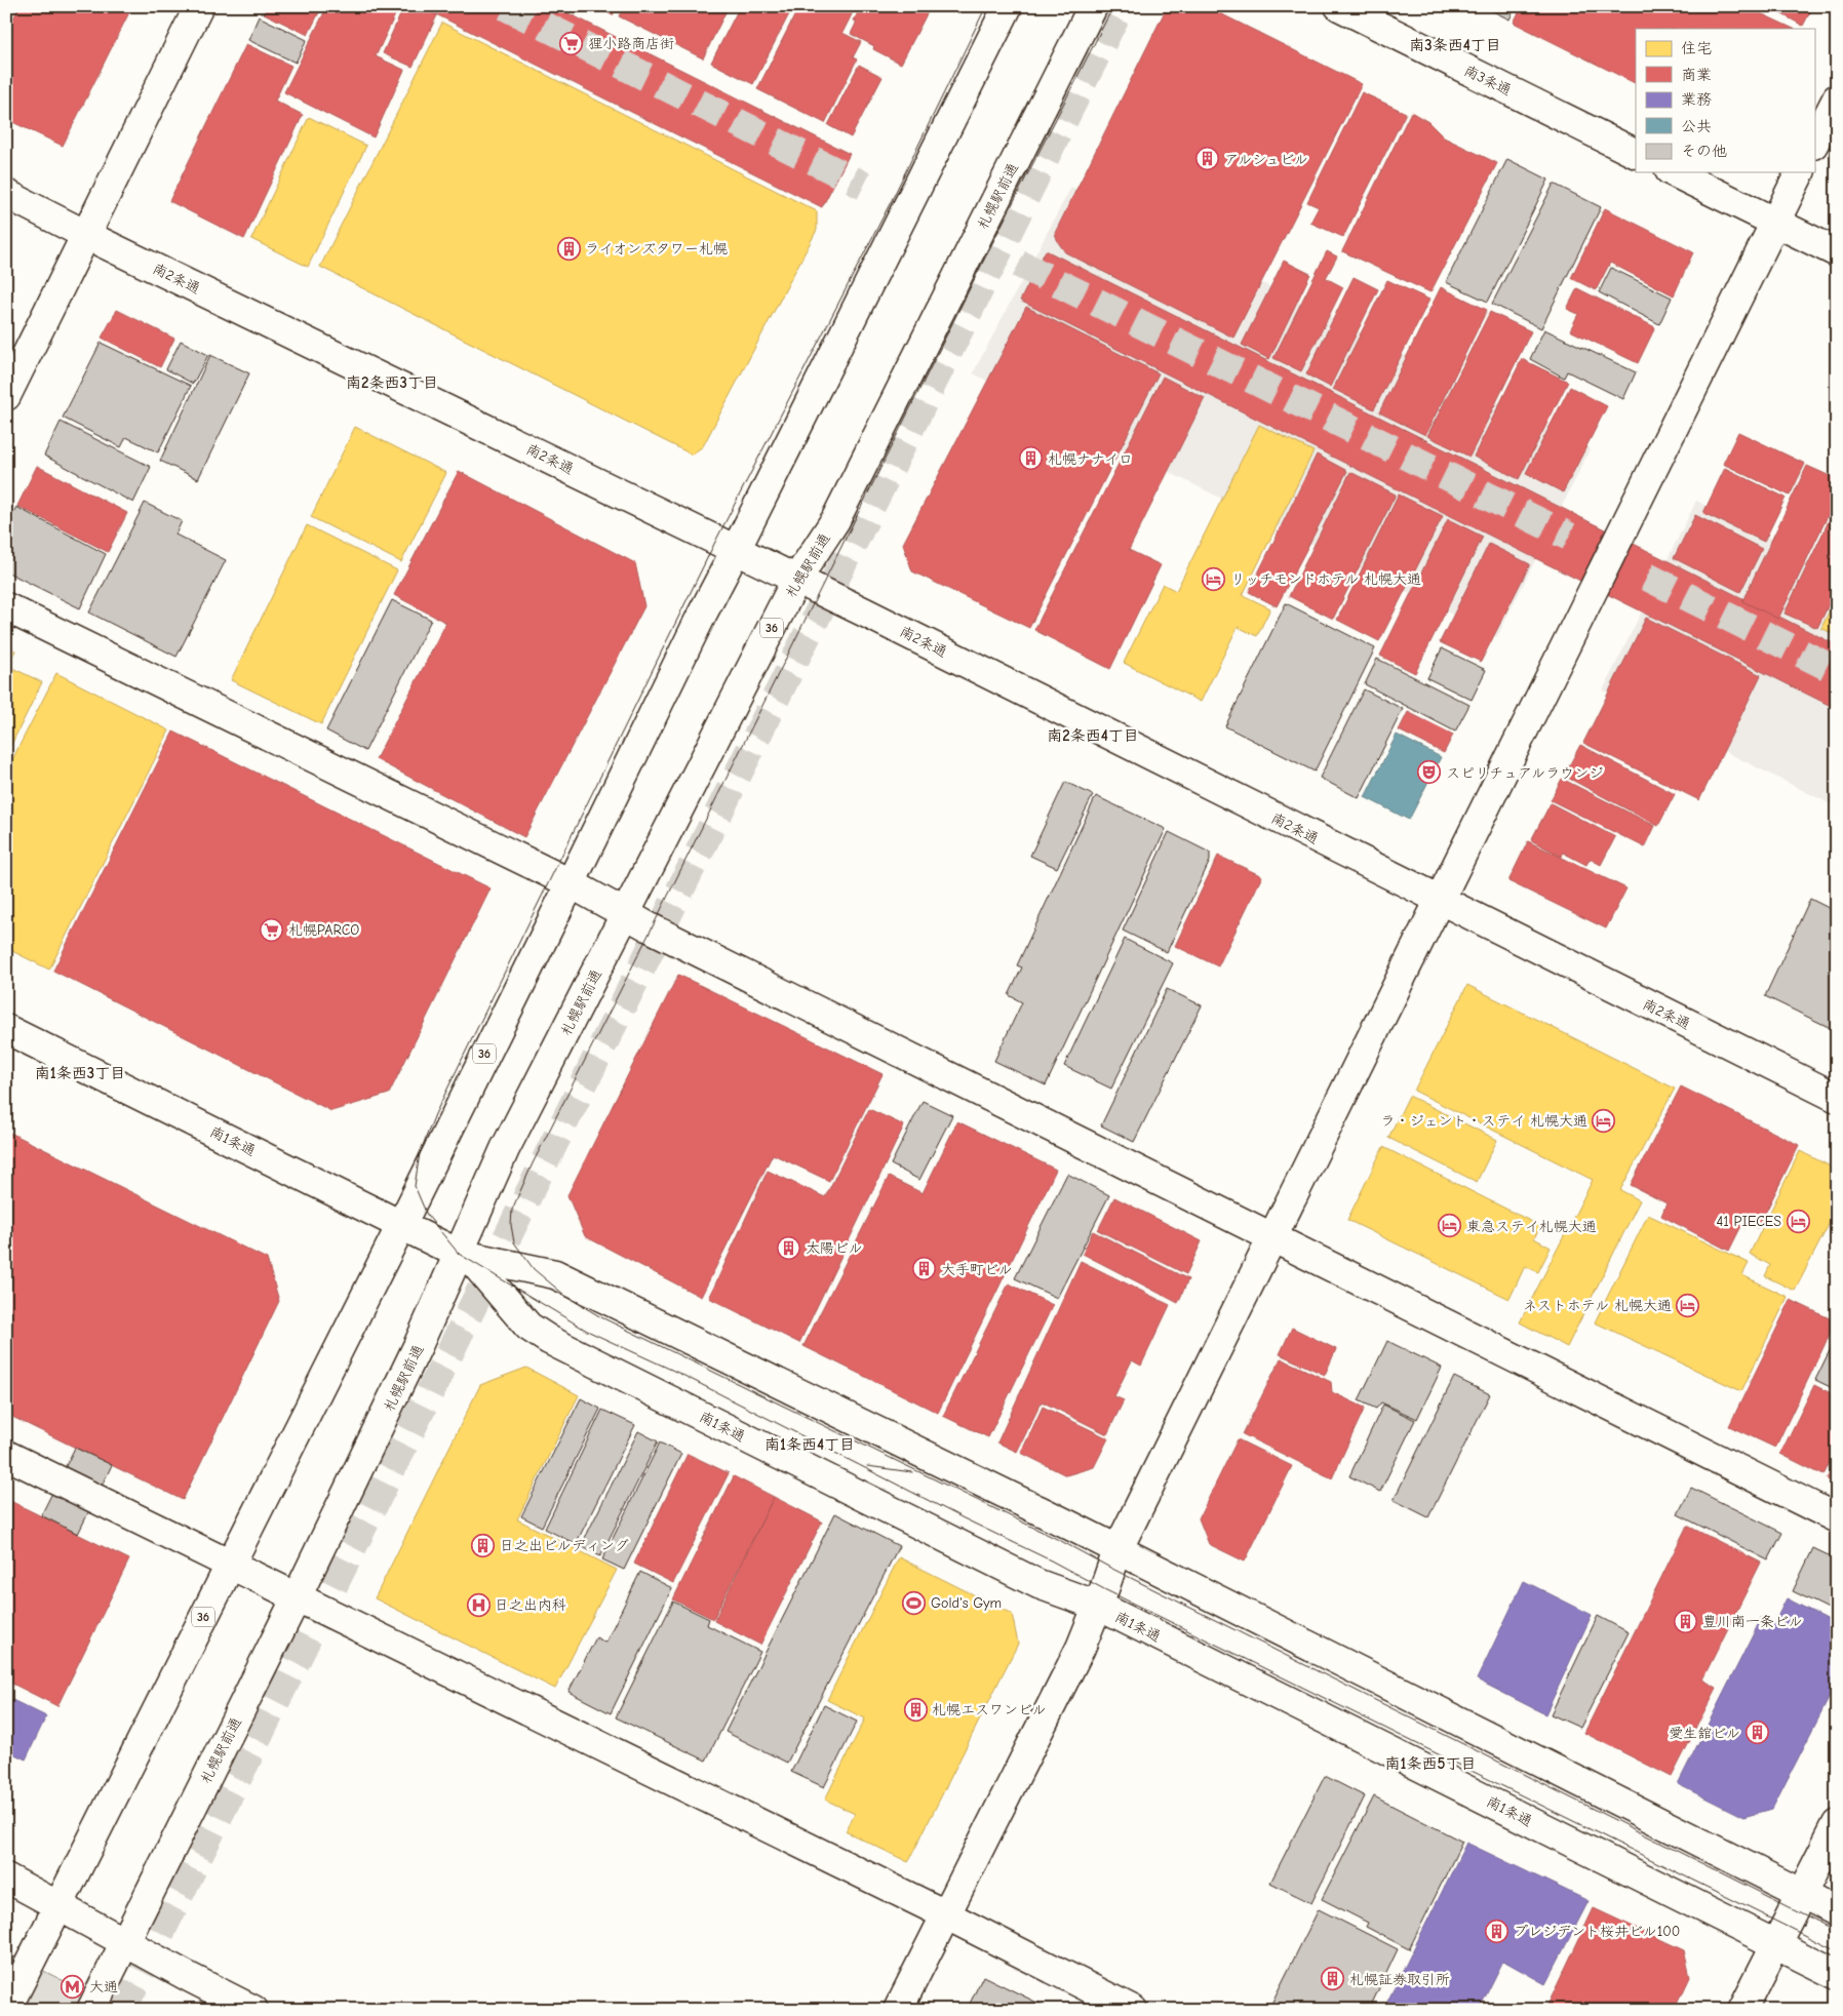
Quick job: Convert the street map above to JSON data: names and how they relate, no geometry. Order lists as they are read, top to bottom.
{
  "streets": {
    "main road": [
      "南3条通",
      "札幌駅前通",
      "南2条通",
      "36",
      "南1条通"
    ]
  },
  "crossings": [
    ["札幌駅前通", "南2条通"],
    ["札幌駅前通", "南1条通"],
    ["南2条通", "36"],
    ["36", "南1条通"]
  ],
  "districts": [
    "南3条西4丁目",
    "南2条西3丁目",
    "南2条西4丁目",
    "南1条西3丁目",
    "南1条西4丁目",
    "南1条西5丁目"
  ],
  "places": {
    "supermarket": ["狸小路商店街", "札幌PARCO"],
    "building": [
      "アルシュビル",
      "ライオンズタワー札幌",
      "札幌ナナイロ",
      "太陽ビル",
      "大手町ビル",
      "日之出ビルディング",
      "豊川南一条ビル",
      "札幌エスワンビル",
      "愛生舘ビル",
      "プレジデント桜井ビル100",
      "札幌証券取引所"
    ],
    "hotel": [
      "リッチモンドホテル 札幌大通",
      "ラ・ジェント・ステイ 札幌大通",
      "41 PIECES",
      "東急ステイ札幌大通",
      "ネストホテル 札幌大通"
    ],
    "theatre": ["スピリチュアルラウンジ"],
    "sports": ["Gold's Gym"],
    "hospital": ["日之出内科"],
    "metro station": ["大通"]
  },
  "legend": [
    "住宅",
    "商業",
    "業務",
    "公共",
    "その他"
  ]
}
